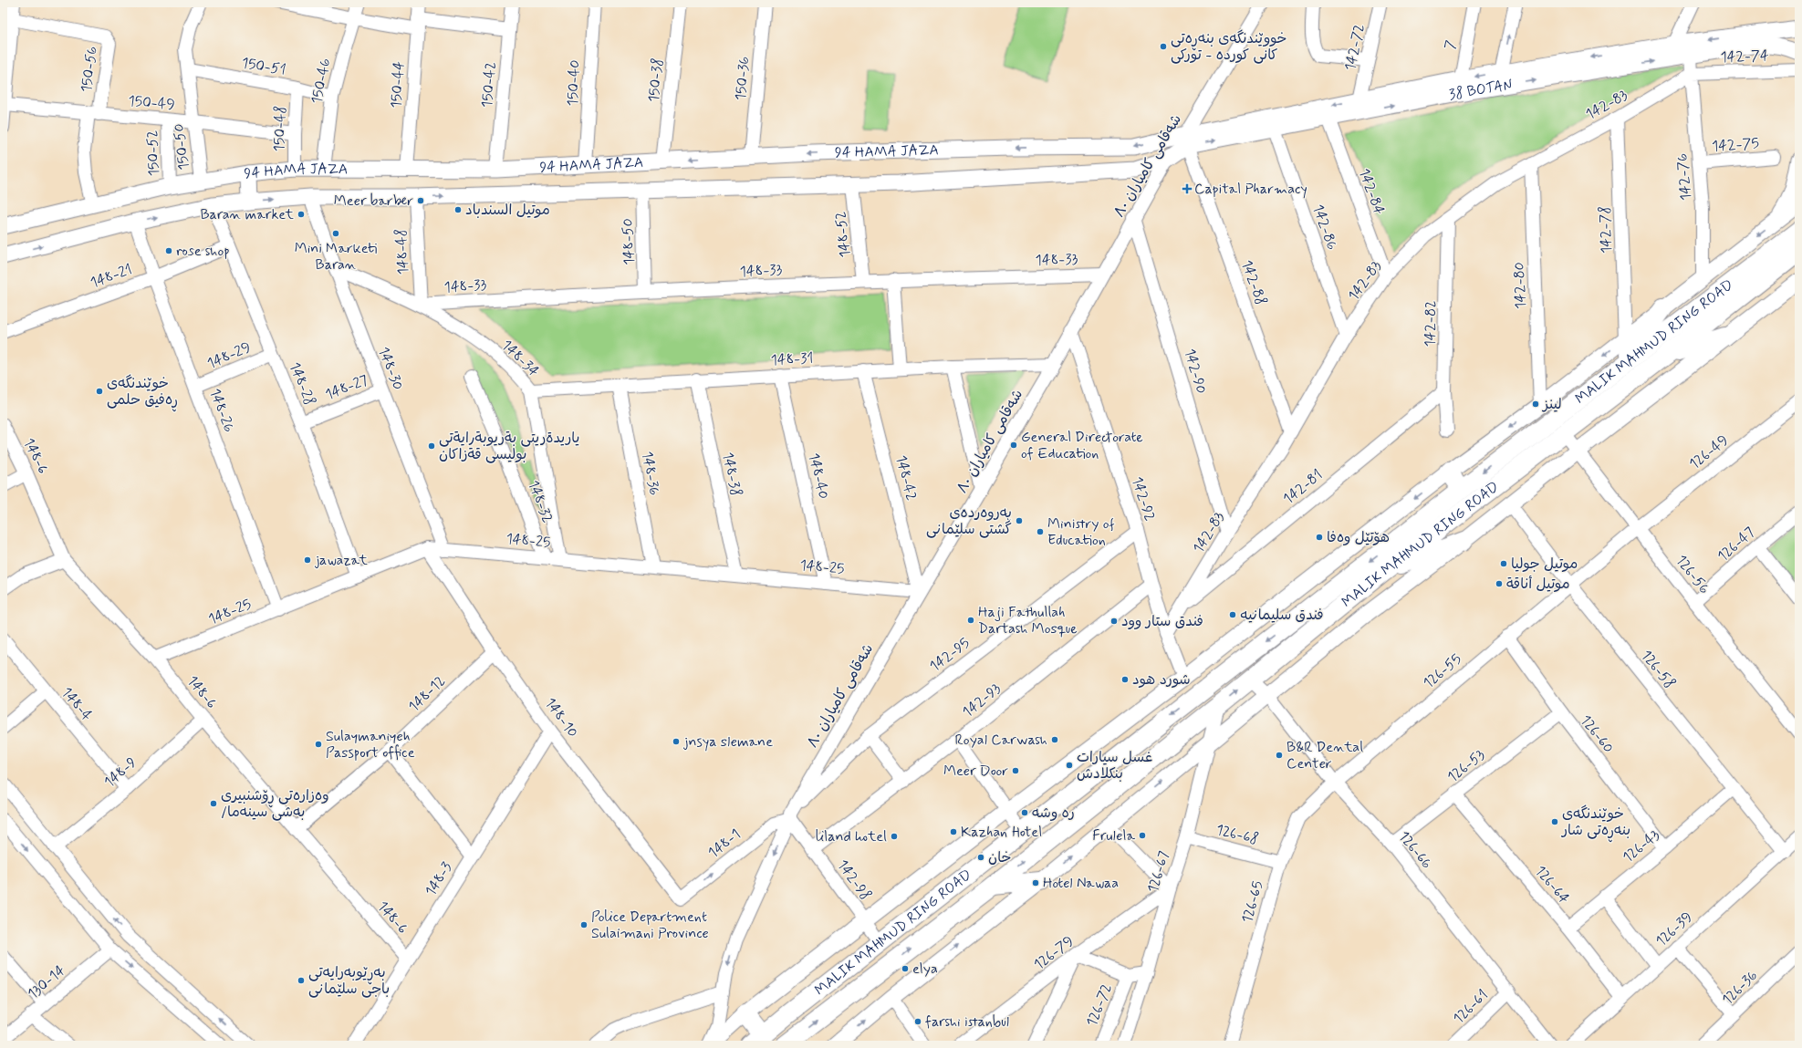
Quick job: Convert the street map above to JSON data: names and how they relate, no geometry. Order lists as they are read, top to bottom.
{
  "streets": {
    "highway": ["MALIK MAHMUD RING ROAD"],
    "main road": ["38 BOTAN", "94 HAMA JAZA"],
    "street": [
      "7",
      "142-72",
      "142-74",
      "150-51",
      "150-56",
      "150-36",
      "150-38",
      "150-46",
      "150-40",
      "150-44",
      "150-42",
      "150-49",
      "142-83",
      "150-48",
      "142-75",
      "150-50",
      "150-52",
      "شەقامی کامیاران ٨٠",
      "142-76",
      "142-84",
      "142-86",
      "142-78",
      "148-52",
      "148-50",
      "148-48",
      "148-33",
      "148-21",
      "142-88",
      "142-80",
      "142-82",
      "148-29",
      "148-34",
      "148-31",
      "148-30",
      "142-90",
      "148-28",
      "148-27",
      "148-26",
      "126-49",
      "148-6",
      "148-36",
      "148-38",
      "148-40",
      "148-42",
      "142-81",
      "142-92",
      "148-32",
      "148-25",
      "126-47",
      "126-56",
      "142-95",
      "126-58",
      "126-55",
      "148-12",
      "142-93",
      "148-4",
      "148-10",
      "126-60",
      "126-53",
      "148-9",
      "126-68",
      "148-1",
      "126-43",
      "126-66",
      "126-67",
      "148-3",
      "142-98",
      "126-64",
      "126-65",
      "126-39",
      "126-79",
      "130-14",
      "126-36",
      "126-72",
      "126-61"
    ]
  },
  "crossings": [
    ["7", "38 BOTAN"],
    ["142-72", "38 BOTAN"],
    ["142-74", "142-83"],
    ["142-74", "142-76"],
    ["150-51", "150-46"],
    ["150-51", "150-48"],
    ["150-51", "150-50"],
    ["150-56", "150-49"],
    ["150-56", "94 HAMA JAZA"],
    ["150-36", "94 HAMA JAZA"],
    ["150-38", "94 HAMA JAZA"],
    ["150-46", "94 HAMA JAZA"],
    ["150-40", "94 HAMA JAZA"],
    ["150-44", "94 HAMA JAZA"],
    ["150-42", "94 HAMA JAZA"],
    ["38 BOTAN", "94 HAMA JAZA"],
    ["38 BOTAN", "شەقامی کامیاران ٨٠"],
    ["38 BOTAN", "142-84"],
    ["38 BOTAN", "142-86"],
    ["38 BOTAN", "142-88"],
    ["150-49", "150-48"],
    ["150-49", "150-50"],
    ["150-49", "150-52"],
    ["142-83", "142-76"],
    ["142-83", "142-84"],
    ["142-83", "142-86"],
    ["142-83", "142-78"],
    ["142-83", "142-88"],
    ["142-83", "142-80"],
    ["142-83", "142-82"],
    ["142-83", "142-90"],
    ["142-83", "142-81"],
    ["142-83", "142-92"],
    ["150-48", "94 HAMA JAZA"],
    ["142-75", "142-76"],
    ["150-50", "94 HAMA JAZA"],
    ["94 HAMA JAZA", "150-52"],
    ["94 HAMA JAZA", "شەقامی کامیاران ٨٠"],
    ["94 HAMA JAZA", "148-52"],
    ["94 HAMA JAZA", "148-50"],
    ["94 HAMA JAZA", "148-48"],
    ["94 HAMA JAZA", "142-88"],
    ["94 HAMA JAZA", "148-30"],
    ["94 HAMA JAZA", "148-28"],
    ["94 HAMA JAZA", "148-26"],
    ["شەقامی کامیاران ٨٠", "148-33"],
    ["شەقامی کامیاران ٨٠", "142-88"],
    ["شەقامی کامیاران ٨٠", "148-31"],
    ["شەقامی کامیاران ٨٠", "142-90"],
    ["شەقامی کامیاران ٨٠", "148-42"],
    ["شەقامی کامیاران ٨٠", "142-92"],
    ["شەقامی کامیاران ٨٠", "148-25"],
    ["شەقامی کامیاران ٨٠", "142-95"],
    ["شەقامی کامیاران ٨٠", "148-1"],
    ["شەقامی کامیاران ٨٠", "142-98"],
    ["148-52", "148-33"],
    ["148-50", "148-33"],
    ["148-48", "148-33"],
    ["148-48", "148-34"],
    ["148-33", "148-34"],
    ["148-21", "148-28"],
    ["148-21", "148-26"],
    ["142-82", "142-81"],
    ["MALIK MAHMUD RING ROAD", "126-56"],
    ["MALIK MAHMUD RING ROAD", "126-66"],
    ["MALIK MAHMUD RING ROAD", "126-67"],
    ["MALIK MAHMUD RING ROAD", "142-98"],
    ["148-29", "148-28"],
    ["148-29", "148-26"],
    ["148-34", "148-31"],
    ["148-34", "148-30"],
    ["148-34", "148-25"],
    ["148-31", "148-36"],
    ["148-31", "148-38"],
    ["148-31", "148-40"],
    ["148-31", "148-42"],
    ["148-30", "148-27"],
    ["148-30", "148-25"],
    ["148-28", "148-27"],
    ["148-28", "148-25"],
    ["148-26", "148-25"],
    ["126-49", "126-56"],
    ["126-49", "126-58"],
    ["126-49", "126-55"],
    ["148-6", "148-25"],
    ["148-6", "148-12"],
    ["148-6", "148-9"],
    ["148-6", "148-3"],
    ["148-36", "148-25"],
    ["148-38", "148-25"],
    ["148-40", "148-25"],
    ["148-42", "148-25"],
    ["142-92", "142-95"],
    ["142-92", "142-93"],
    ["148-32", "148-25"],
    ["148-25", "148-10"],
    ["126-47", "126-56"],
    ["142-95", "148-1"],
    ["142-95", "142-98"],
    ["126-58", "126-55"],
    ["126-58", "126-43"],
    ["126-58", "126-39"],
    ["126-55", "126-60"],
    ["126-55", "126-66"],
    ["126-55", "126-65"],
    ["148-12", "148-10"],
    ["142-93", "142-98"],
    ["148-4", "148-9"],
    ["148-10", "148-1"],
    ["148-10", "148-3"],
    ["126-60", "126-53"],
    ["126-60", "126-43"],
    ["126-53", "126-66"],
    ["126-53", "126-64"],
    ["126-68", "126-67"],
    ["126-68", "126-65"],
    ["148-1", "142-98"],
    ["126-43", "126-64"],
    ["126-66", "126-65"],
    ["126-66", "126-61"],
    ["126-67", "126-79"],
    ["126-64", "126-39"]
  ],
  "one_way": ["148-1"],
  "places": {
    "other": [
      "خووێندنگەی بنەڕەتی کانی کوردە - تورکی",
      "Meer barber",
      "موتيل السندباد",
      "Baran market",
      "Mini Marketi Baran",
      "rose shop",
      "خوێندنگەی ڕەفیق حلمی",
      "لينز",
      "General Directorate of Education",
      "ياريدةريتى بةريوبةرايةتى بوليسى قةزاكان",
      "پەروەردەی گشتی سلێمانی",
      "Ministry of Education",
      "هۆتێل وەفا",
      "jawazat",
      "موتيل جوليا",
      "موتيل أناقة",
      "فندق سليمانيه",
      "Haji Fathullah Dartash Mosque",
      "فندق ستار وود",
      "شورد هود",
      "Royal Carwash",
      "jnsya slemane",
      "Sulaymaniyeh Passport office",
      "B&R Dental Center",
      "غسل سيارات بنكلادش",
      "Meer Door",
      "وە‌زارە‌تی ڕۆشنبیری /بە‌شی سینە‌ما",
      "ره وشه",
      "خوێندنگەی بنەڕەتی شار",
      "Kazhan Hotel",
      "Frulela",
      "liland hotel",
      "خان",
      "Hotel Nawaa",
      "Police Department Sulaimani Province",
      "elya",
      "بەڕێوبەرایەتی باجی سلێمانی",
      "farshi istanbul"
    ],
    "health": ["Capital Pharmacy"]
  }
}
